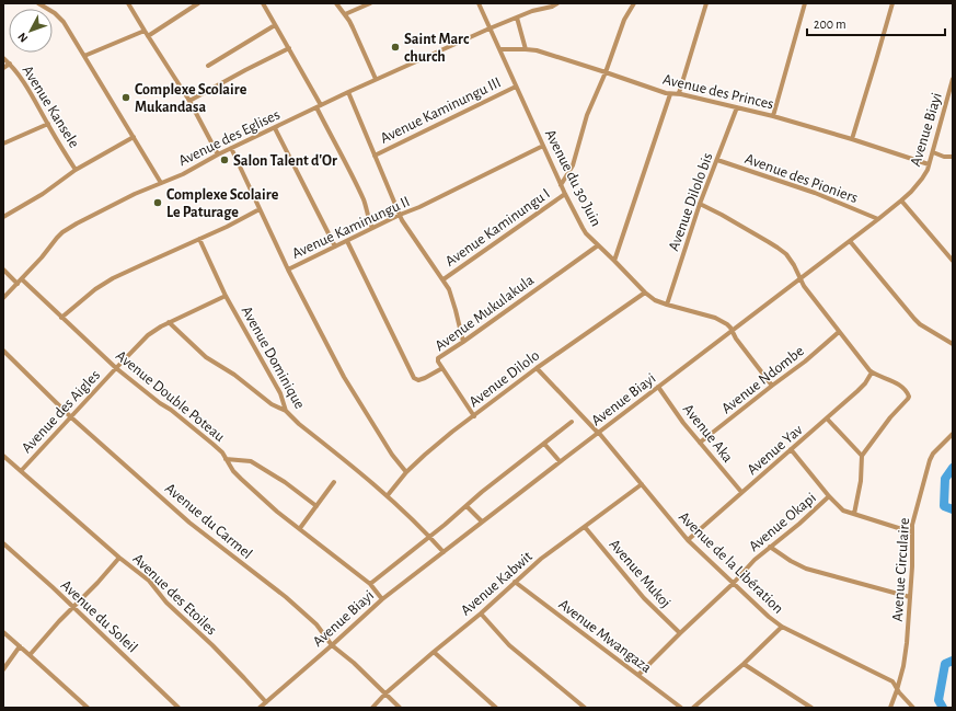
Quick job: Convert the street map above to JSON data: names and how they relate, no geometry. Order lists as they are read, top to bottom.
{
  "streets": {
    "street": [
      "Avenue des Princes",
      "Avenue Kansele",
      "Avenue Kaminungu III",
      "Avenue Biayi",
      "Avenue des Eglises",
      "Avenue du 30 Juin",
      "Avenue des Pioniers",
      "Avenue Dilolo bis",
      "Avenue Kaminungu II",
      "Avenue Kaminungu I",
      "Avenue Mukulakula",
      "Avenue Dominique",
      "Avenue Dilolo",
      "Avenue Ndombe",
      "Avenue Double Poteau",
      "Avenue des Aigles",
      "Avenue Aka",
      "Avenue Yav",
      "Avenue du Carmel",
      "Avenue Okapi",
      "Avenue de la Libération",
      "Avenue Circulaire",
      "Avenue Mukoj",
      "Avenue Kabwit",
      "Avenue des Etoiles",
      "Avenue du Soleil",
      "Avenue Mwangaza"
    ]
  },
  "crossings": [
    ["Avenue des Princes", "Avenue Biayi"],
    ["Avenue des Princes", "Avenue du 30 Juin"],
    ["Avenue des Princes", "Avenue Dilolo bis"],
    ["Avenue des Princes", "Avenue Kaminungu I"],
    ["Avenue Kaminungu III", "Avenue du 30 Juin"],
    ["Avenue Biayi", "Avenue du 30 Juin"],
    ["Avenue Biayi", "Avenue des Pioniers"],
    ["Avenue Biayi", "Avenue Dominique"],
    ["Avenue Biayi", "Avenue Double Poteau"],
    ["Avenue Biayi", "Avenue Aka"],
    ["Avenue Biayi", "Avenue du Carmel"],
    ["Avenue Biayi", "Avenue de la Libération"],
    ["Avenue Biayi", "Avenue des Etoiles"],
    ["Avenue des Eglises", "Avenue du 30 Juin"],
    ["Avenue des Eglises", "Avenue Kaminungu II"],
    ["Avenue des Eglises", "Avenue Double Poteau"],
    ["Avenue du 30 Juin", "Avenue Dilolo bis"],
    ["Avenue du 30 Juin", "Avenue Kaminungu II"],
    ["Avenue du 30 Juin", "Avenue Kaminungu I"],
    ["Avenue du 30 Juin", "Avenue Mukulakula"],
    ["Avenue du 30 Juin", "Avenue Dilolo"],
    ["Avenue du 30 Juin", "Avenue Ndombe"],
    ["Avenue des Pioniers", "Avenue Dilolo bis"],
    ["Avenue Mukulakula", "Avenue Dilolo"],
    ["Avenue Dominique", "Avenue Dilolo"],
    ["Avenue Dominique", "Avenue des Aigles"],
    ["Avenue Dilolo", "Avenue de la Libération"],
    ["Avenue Ndombe", "Avenue Aka"],
    ["Avenue Double Poteau", "Avenue des Aigles"],
    ["Avenue des Aigles", "Avenue du Carmel"],
    ["Avenue des Aigles", "Avenue des Etoiles"],
    ["Avenue Aka", "Avenue Yav"],
    ["Avenue Yav", "Avenue de la Libération"],
    ["Avenue du Carmel", "Avenue Kabwit"],
    ["Avenue Okapi", "Avenue de la Libération"],
    ["Avenue Okapi", "Avenue Mukoj"],
    ["Avenue Okapi", "Avenue Mwangaza"],
    ["Avenue de la Libération", "Avenue Circulaire"],
    ["Avenue de la Libération", "Avenue Kabwit"],
    ["Avenue Mukoj", "Avenue Kabwit"],
    ["Avenue Kabwit", "Avenue Mwangaza"]
  ],
  "places": [
    "Saint Marc church",
    "Complexe Scolaire Mukandasa",
    "Salon Talent d'Or",
    "Complexe Scolaire Le Paturage"
  ],
  "scale_bar": "200 m",
  "north": "bottom left"
}
